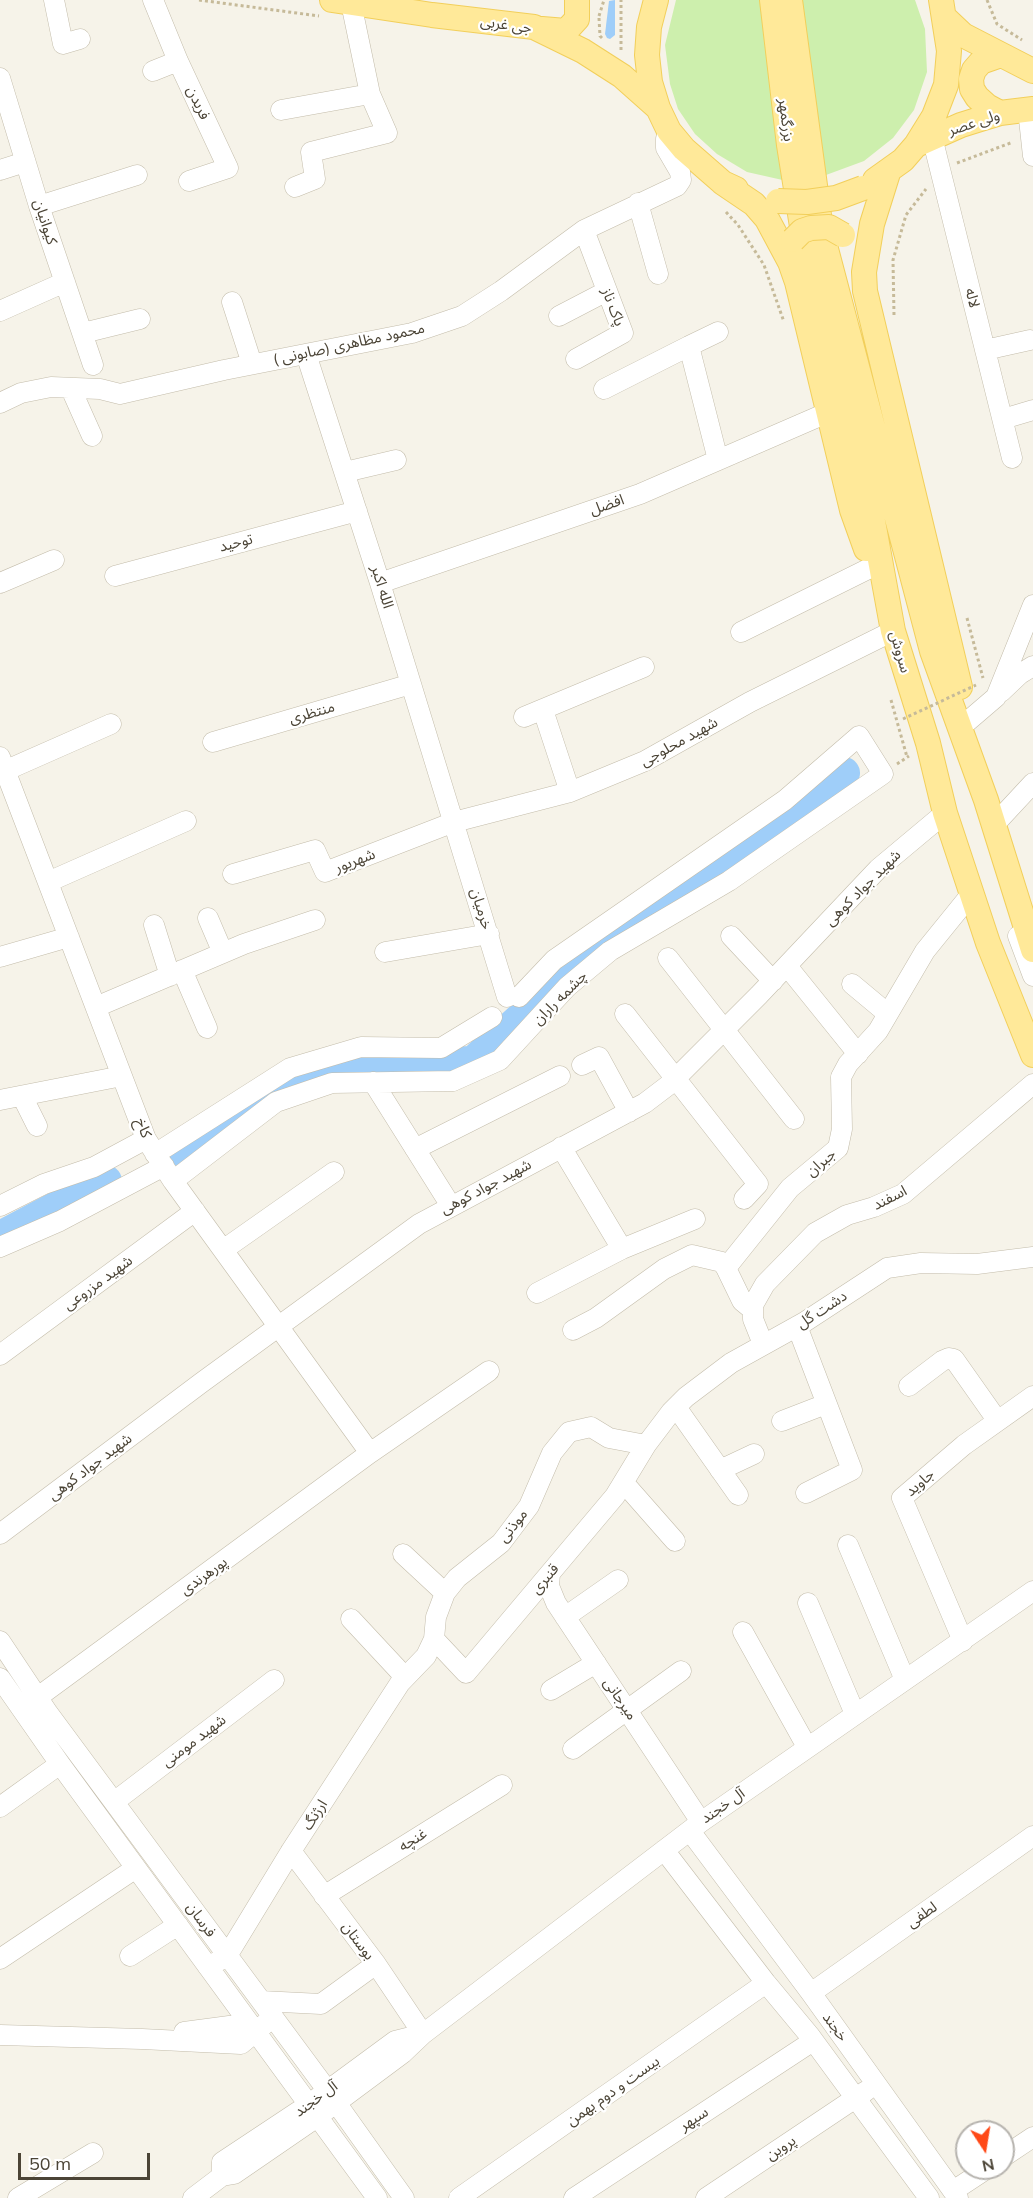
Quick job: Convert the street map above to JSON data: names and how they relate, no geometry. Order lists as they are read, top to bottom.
{
  "streets": {
    "main road": [
      "جی غربی",
      "بزرگمهر",
      "ولی عصر",
      "سروش"
    ],
    "street": [
      "فریدن",
      "کیوانیان",
      "لاله",
      "پاک ناز",
      "محمود مظاهری (صابونی )",
      "افضل",
      "توحید",
      "الله اکبر",
      "منتظری",
      "شهید محلوجی",
      "شهریور",
      "شهید جواد کوهی",
      "خرمیان",
      "چشمه راران",
      "کاخ",
      "جبران",
      "اسفند",
      "شهید مزروعی",
      "دشت گل",
      "جاوید",
      "موذنی",
      "پورهرندی",
      "قنبری",
      "میرجانی",
      "شهید مومنی",
      "آل خجند",
      "ارژنگ",
      "غنچه",
      "لطفی",
      "فرسان",
      "بوستان",
      "خجند",
      "بیست و دوم بهمن",
      "سپهر",
      "پروین"
    ]
  },
  "crossings": [
    ["بزرگمهر", "سروش"],
    ["ولی عصر", "لاله"],
    ["پاک ناز", "محمود مظاهری (صابونی )"],
    ["محمود مظاهری (صابونی )", "الله اکبر"],
    ["افضل", "الله اکبر"],
    ["توحید", "الله اکبر"],
    ["الله اکبر", "منتظری"],
    ["الله اکبر", "شهید محلوجی"],
    ["الله اکبر", "شهریور"],
    ["الله اکبر", "خرمیان"],
    ["سروش", "شهید محلوجی"],
    ["سروش", "شهید جواد کوهی"],
    ["سروش", "جبران"],
    ["شهید محلوجی", "شهریور"],
    ["شهید محلوجی", "خرمیان"],
    ["شهریور", "خرمیان"],
    ["شهید جواد کوهی", "کاخ"],
    ["خرمیان", "چشمه راران"],
    ["چشمه راران", "کاخ"],
    ["کاخ", "شهید مزروعی"],
    ["کاخ", "پورهرندی"],
    ["دشت گل", "موذنی"],
    ["دشت گل", "قنبری"],
    ["جاوید", "آل خجند"],
    ["موذنی", "قنبری"],
    ["موذنی", "ارژنگ"],
    ["پورهرندی", "فرسان"],
    ["قنبری", "میرجانی"],
    ["میرجانی", "آل خجند"],
    ["میرجانی", "خجند"],
    ["شهید مومنی", "فرسان"],
    ["آل خجند", "فرسان"],
    ["آل خجند", "بوستان"],
    ["آل خجند", "خجند"],
    ["ارژنگ", "فرسان"],
    ["ارژنگ", "بوستان"],
    ["غنچه", "بوستان"],
    ["لطفی", "خجند"],
    ["خجند", "بیست و دوم بهمن"],
    ["خجند", "سپهر"],
    ["خجند", "پروین"]
  ],
  "scale_bar": "50 m",
  "north": "bottom"
}
